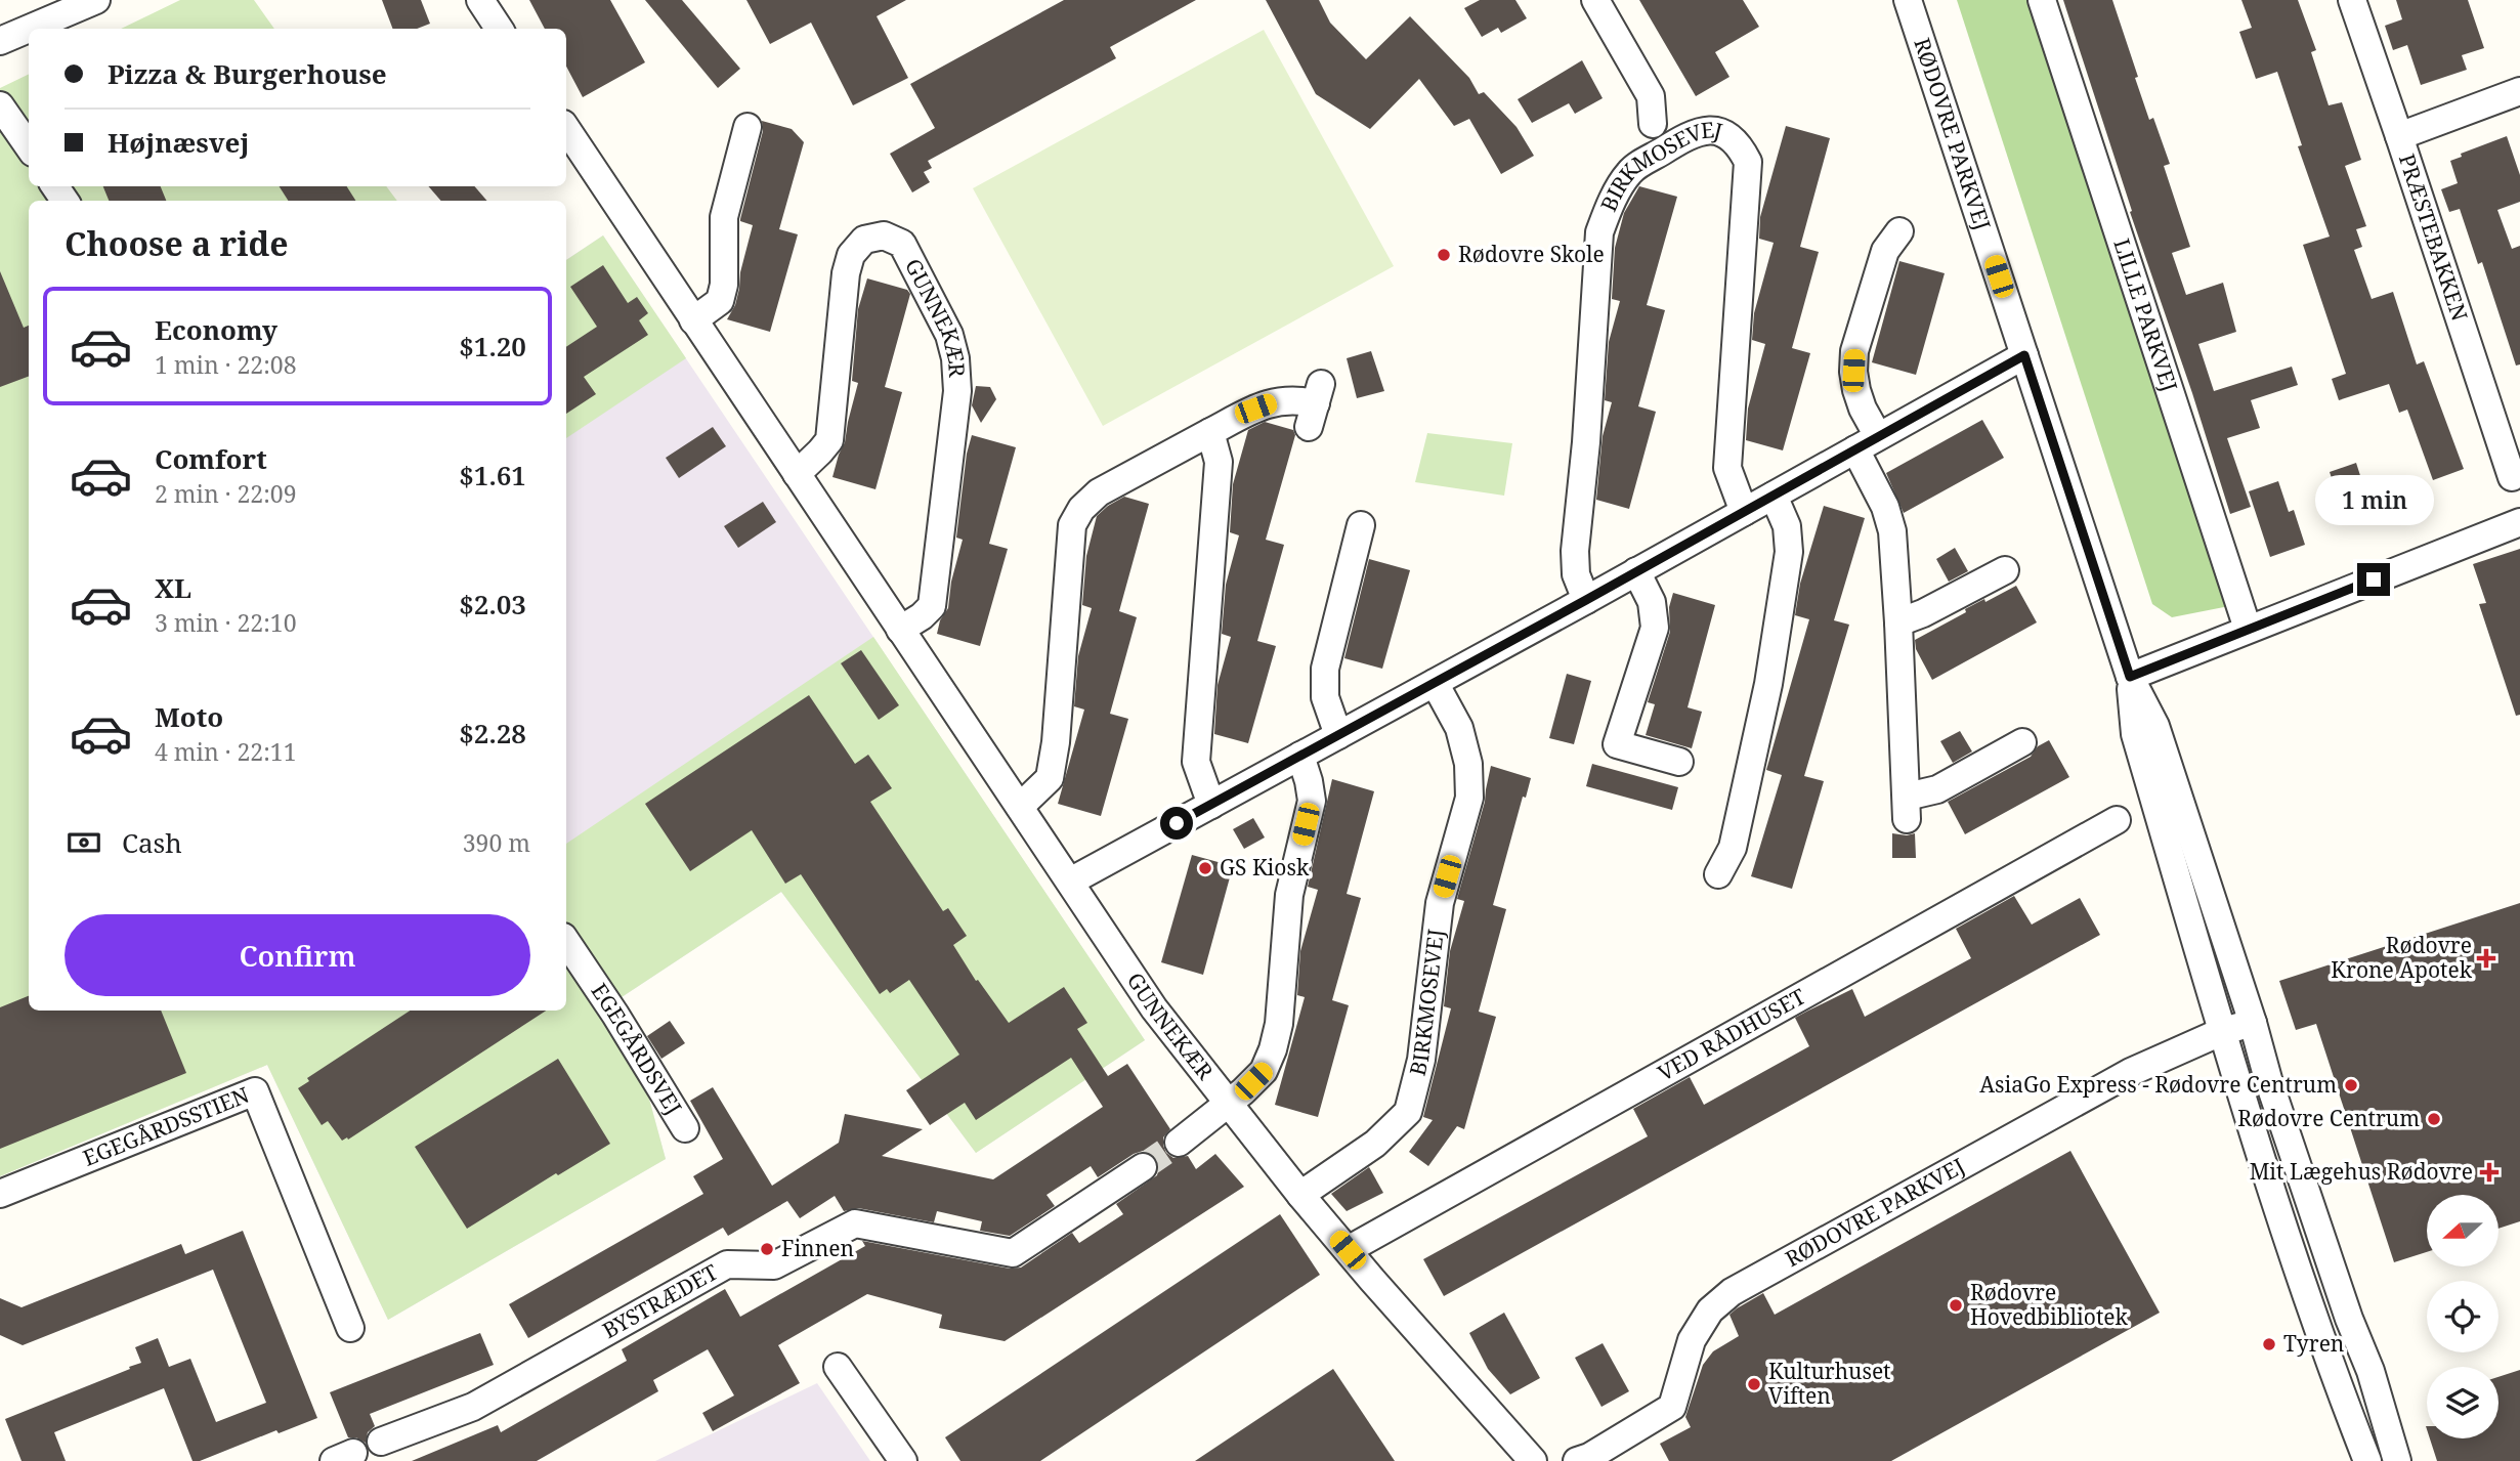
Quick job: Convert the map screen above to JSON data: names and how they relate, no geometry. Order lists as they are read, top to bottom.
{
  "streets": {
    "street": [
      "RØDOVRE PARKVEJ",
      "BIRKMOSEVEJ",
      "PRÆSTEBAKKEN",
      "LILLE PARKVEJ",
      "GUNNEKÆR",
      "VED RÅDHUSET",
      "EGEGÅRDSVEJ",
      "EGEGÅRDSSTIEN",
      "BYSTRÆDET"
    ]
  },
  "crossings": [
    ["BIRKMOSEVEJ", "GUNNEKÆR"],
    ["GUNNEKÆR", "VED RÅDHUSET"]
  ],
  "places": {
    "other": [
      "Rødovre Skole",
      "GS Kiosk",
      "AsiaGo Express - Rødovre Centrum",
      "Rødovre Centrum",
      "Finnen",
      "Rødovre Hovedbibliotek",
      "Tyren",
      "Kulturhuset Viften"
    ],
    "health": ["Rødovre Krone Apotek", "Mit Lægehus Rødovre"]
  },
  "north": "left",
  "page": {
    "banner": ["Pizza & Burgerhouse", "Højnæsvej"],
    "heading": "Choose a ride",
    "list": [
      {
        "name": "Economy",
        "note": "1 min · 22:08",
        "value": "$1.20"
      },
      {
        "name": "Comfort",
        "note": "2 min · 22:09",
        "value": "$1.61"
      },
      {
        "name": "XL",
        "note": "3 min · 22:10",
        "value": "$2.03"
      },
      {
        "name": "Moto",
        "note": "4 min · 22:11",
        "value": "$2.28"
      }
    ],
    "bubble": "1 min",
    "pay": ["Cash", "390 m"],
    "buttons": "Confirm"
  }
}
